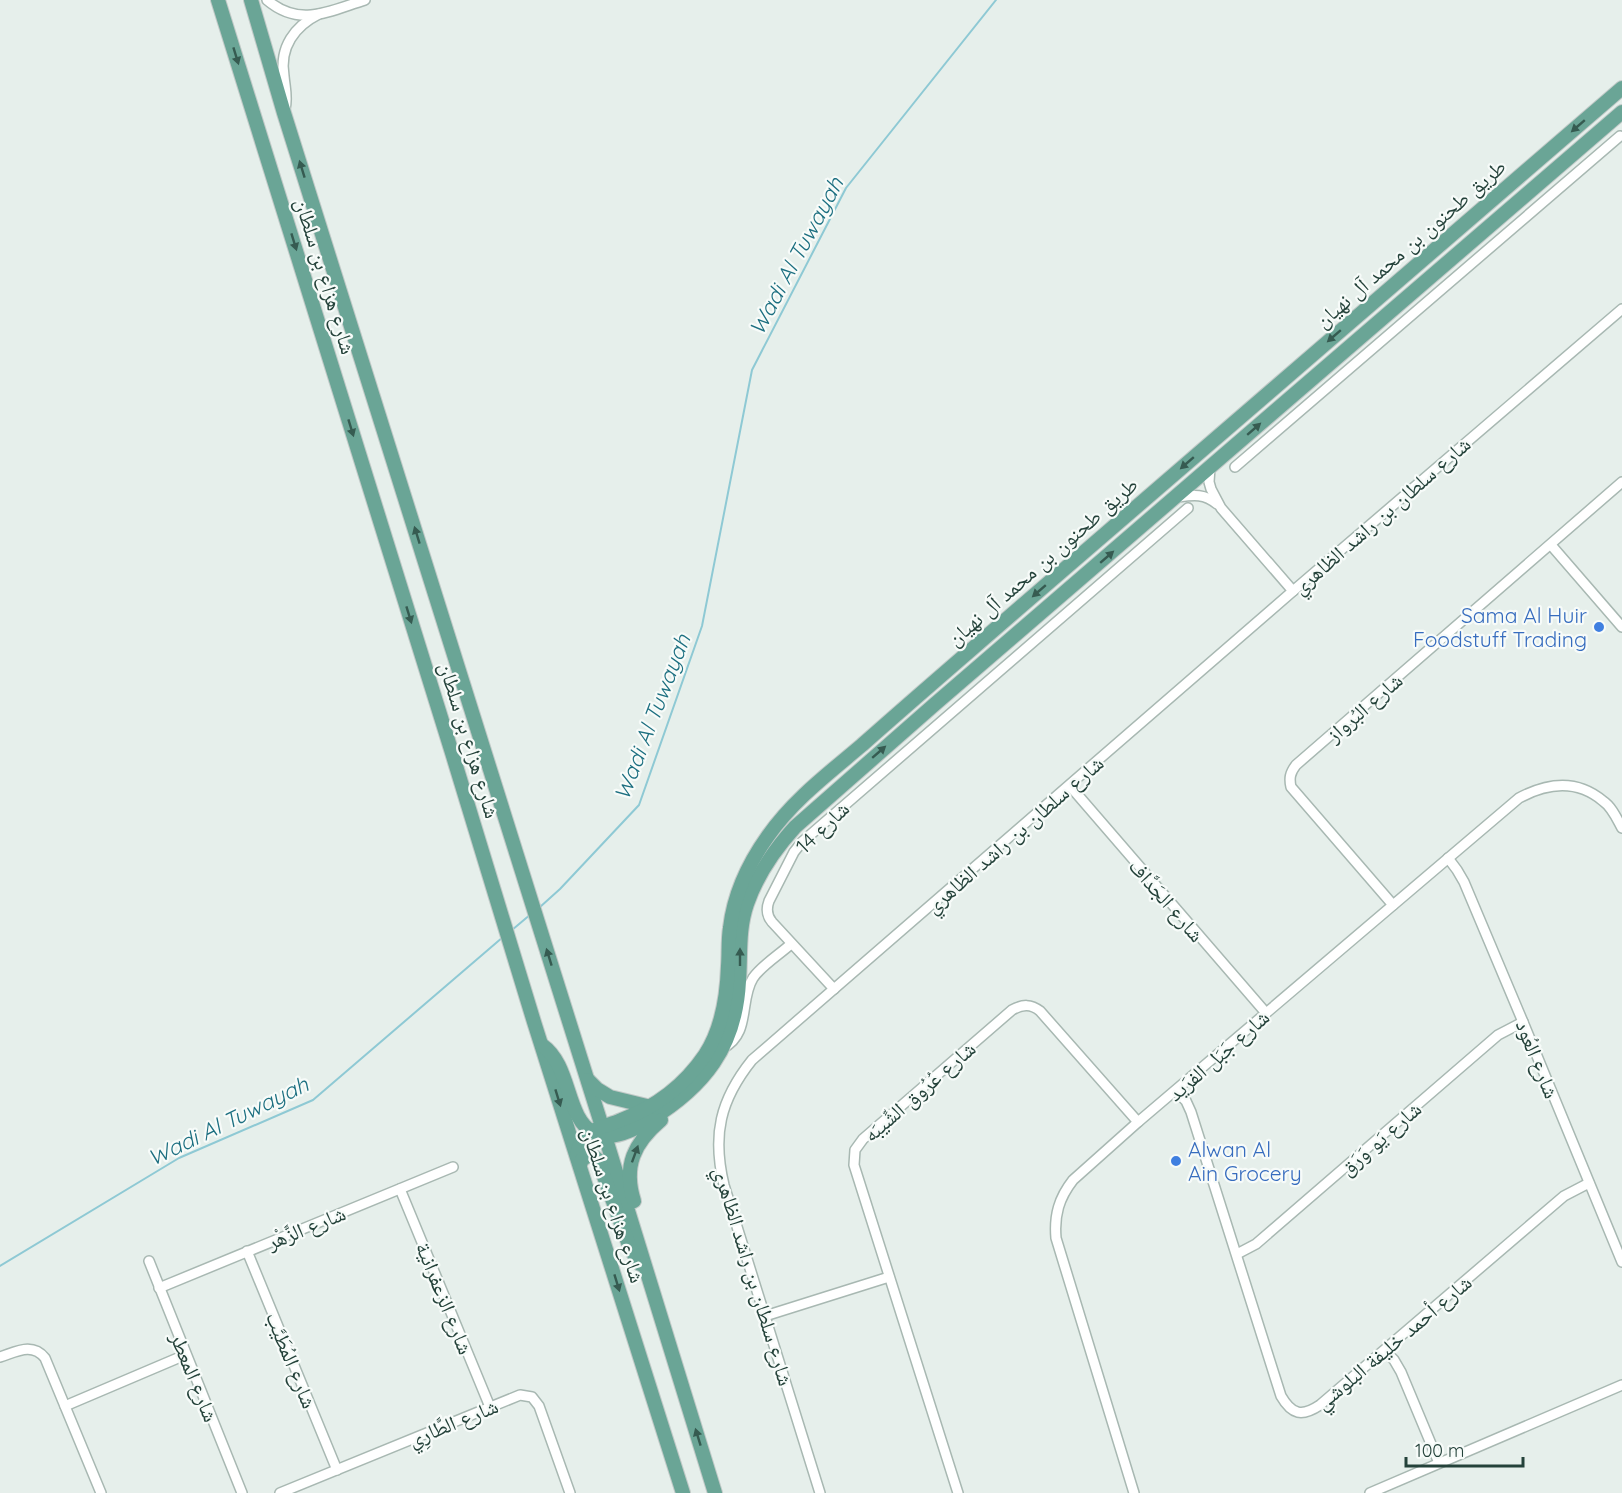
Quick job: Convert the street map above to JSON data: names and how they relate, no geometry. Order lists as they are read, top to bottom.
{
  "streets": {
    "main road": ["طريق طحنون بن محمد آل نهيان", "شارع هزاع بن سلطان"],
    "street": [
      "شارع سلطان بن راشد الظاهري",
      "شارع البُرواز",
      "شارع 14",
      "شارع الجَدَّاف",
      "شارع جَبَل الفرَيد",
      "شارع العُود",
      "شارع عُرُوق الشِّيبَه",
      "شارع يَو وَرَق",
      "شارع الزَّهْر",
      "شارع الزعفرانية",
      "شارع أحمد خليفة البلوشي",
      "شارع المُطَيَّب",
      "شارع المعطر",
      "شارع الطَّارِي"
    ]
  },
  "crossings": [
    ["طريق طحنون بن محمد آل نهيان", "شارع هزاع بن سلطان"],
    ["شارع سلطان بن راشد الظاهري", "شارع 14"],
    ["شارع سلطان بن راشد الظاهري", "شارع الجَدَّاف"],
    ["شارع البُرواز", "شارع جَبَل الفرَيد"],
    ["شارع الجَدَّاف", "شارع جَبَل الفرَيد"],
    ["شارع جَبَل الفرَيد", "شارع العُود"],
    ["شارع جَبَل الفرَيد", "شارع عُرُوق الشِّيبَه"],
    ["شارع جَبَل الفرَيد", "شارع أحمد خليفة البلوشي"],
    ["شارع العُود", "شارع يَو وَرَق"],
    ["شارع العُود", "شارع أحمد خليفة البلوشي"],
    ["شارع يَو وَرَق", "شارع أحمد خليفة البلوشي"],
    ["شارع الزَّهْر", "شارع الزعفرانية"],
    ["شارع الزَّهْر", "شارع المُطَيَّب"],
    ["شارع الزَّهْر", "شارع المعطر"],
    ["شارع الزعفرانية", "شارع الطَّارِي"],
    ["شارع المُطَيَّب", "شارع الطَّارِي"]
  ],
  "water": ["Wadi Al Tuwayah"],
  "places": ["Sama Al Huir Foodstuff Trading", "Alwan Al Ain Grocery"],
  "scale_bar": "100 m"
}
